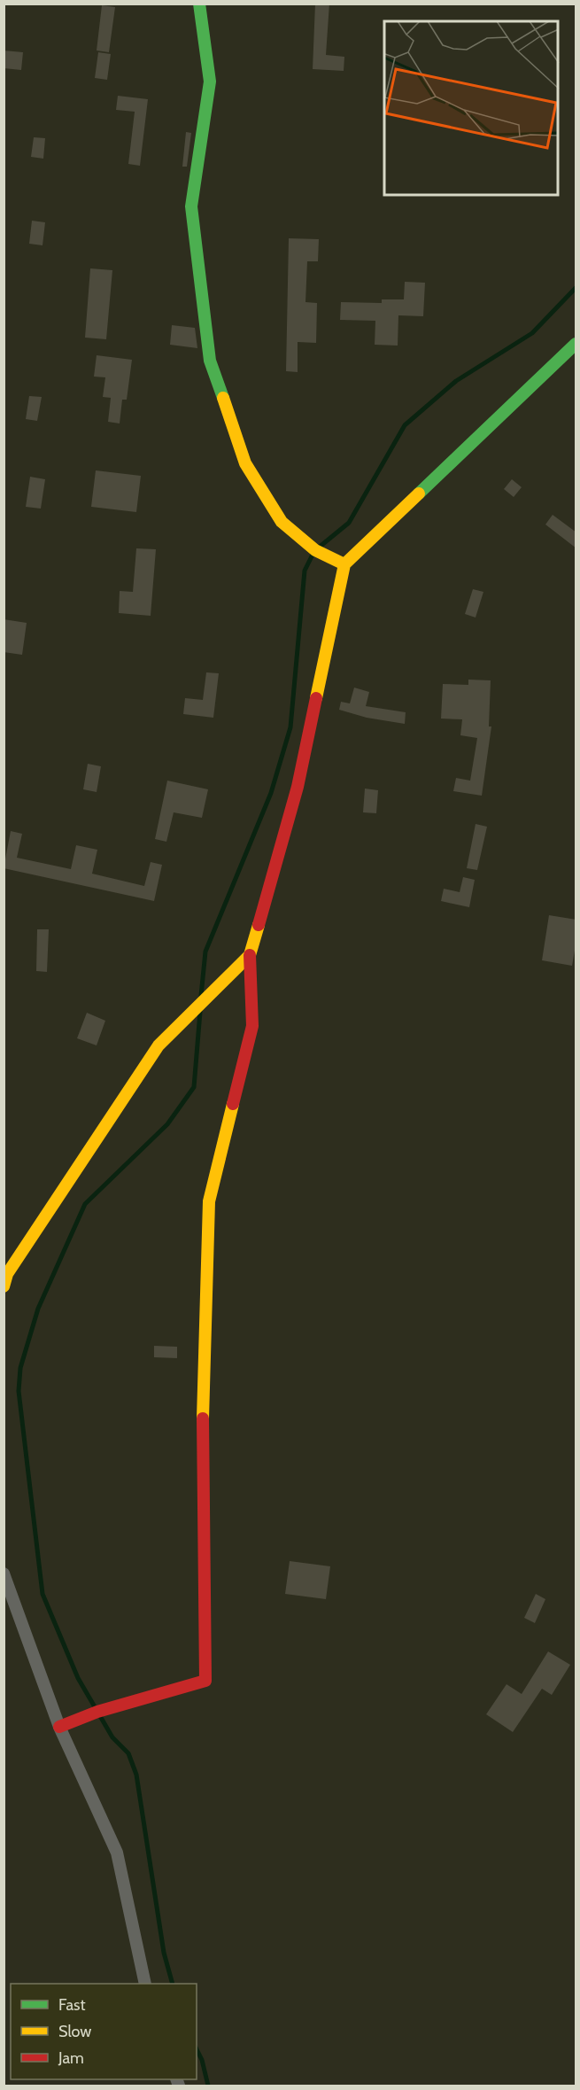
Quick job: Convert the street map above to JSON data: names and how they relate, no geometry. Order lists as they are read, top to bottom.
{
  "legend": ["Fast", "Slow", "Jam"]
}
